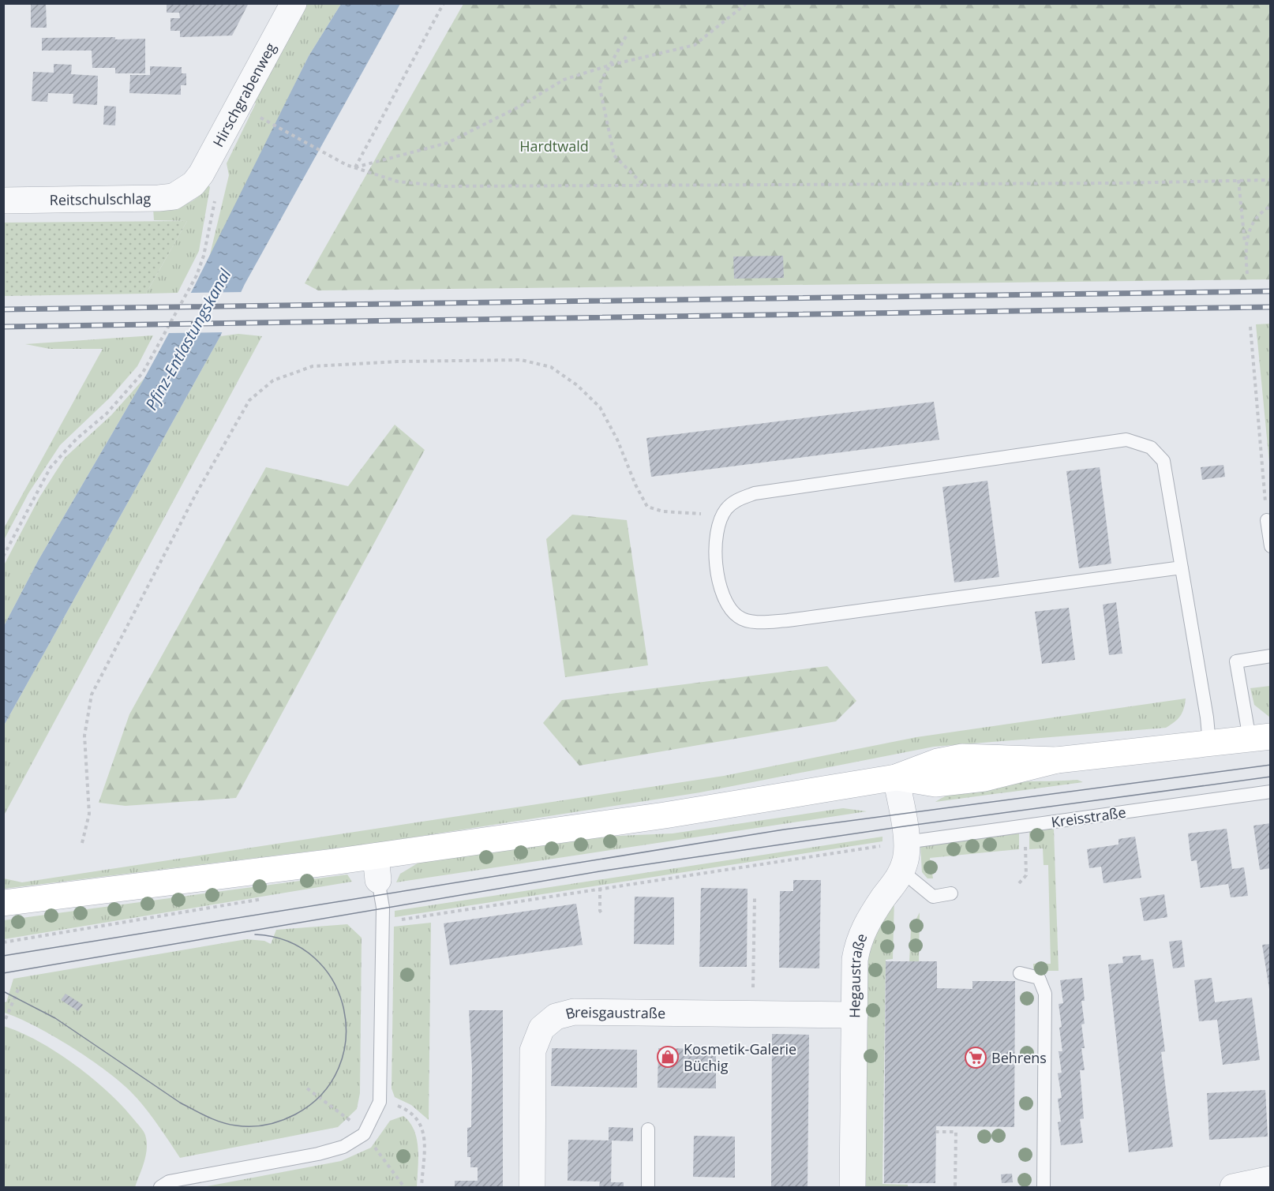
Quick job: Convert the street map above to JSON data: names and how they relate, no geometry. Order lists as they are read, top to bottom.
{
  "streets": {
    "street": [
      "Hirschgrabenweg",
      "Reitschulschlag",
      "Hegaustraße",
      "Breisgaustraße"
    ],
    "lane": ["Kreisstraße"]
  },
  "crossings": [
    ["Hirschgrabenweg", "Reitschulschlag"],
    ["Kreisstraße", "Hegaustraße"],
    ["Hegaustraße", "Breisgaustraße"]
  ],
  "water": ["Pfinz-Entlastungskanal"],
  "parks": ["Hardtwald"],
  "places": {
    "shop": ["Kosmetik-Galerie Büchig"],
    "supermarket": ["Behrens"]
  }
}
